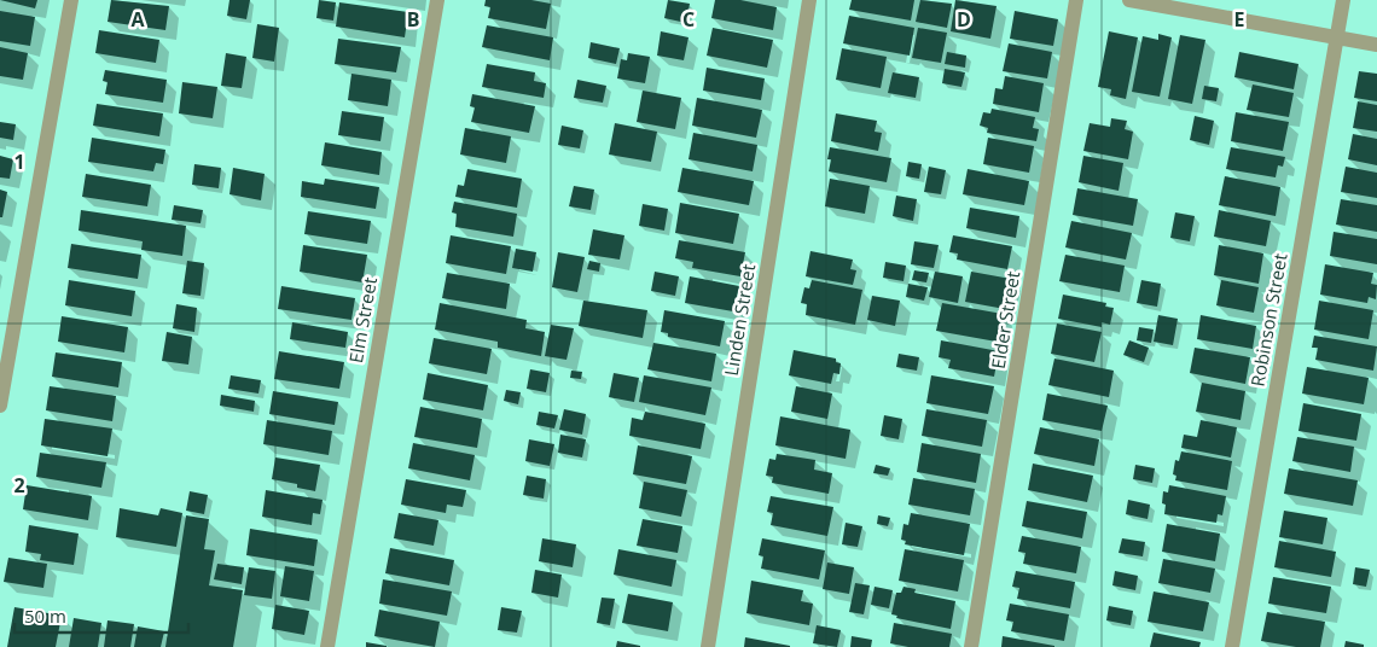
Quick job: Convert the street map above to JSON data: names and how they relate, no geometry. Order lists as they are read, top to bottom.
{
  "streets": {
    "street": [
      "Elm Street",
      "Linden Street",
      "Elder Street",
      "Robinson Street"
    ]
  },
  "scale_bar": "50 m",
  "grid": {
    "columns": [
      "A",
      "B",
      "C",
      "D",
      "E"
    ],
    "rows": ["1", "2"]
  }
}
